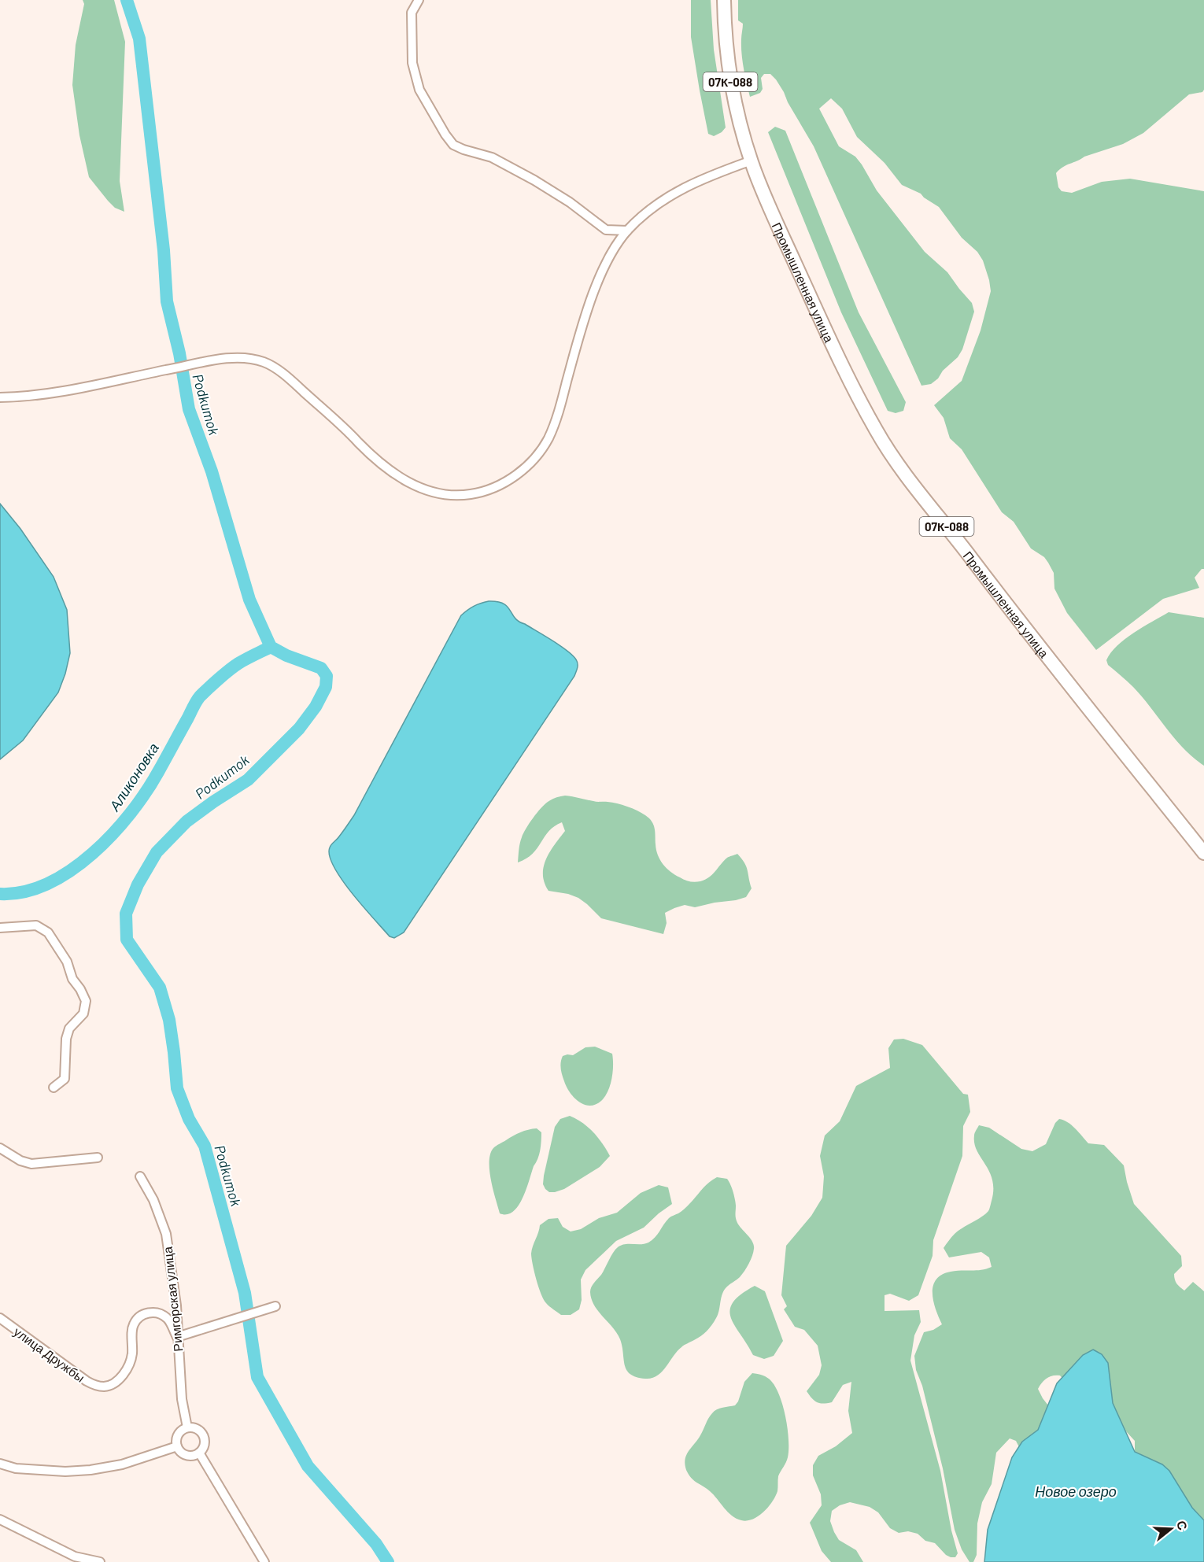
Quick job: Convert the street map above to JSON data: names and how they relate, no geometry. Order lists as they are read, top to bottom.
{
  "streets": {
    "main road": ["07К-088", "Промышленная улица"],
    "street": ["Римгорская улица", "улица Дружбы"]
  },
  "crossings": [
    ["07К-088", "Промышленная улица"],
    ["Римгорская улица", "улица Дружбы"]
  ],
  "water": ["Podkumok", "Аликоновка", "Новое озеро"],
  "north": "right"
}
